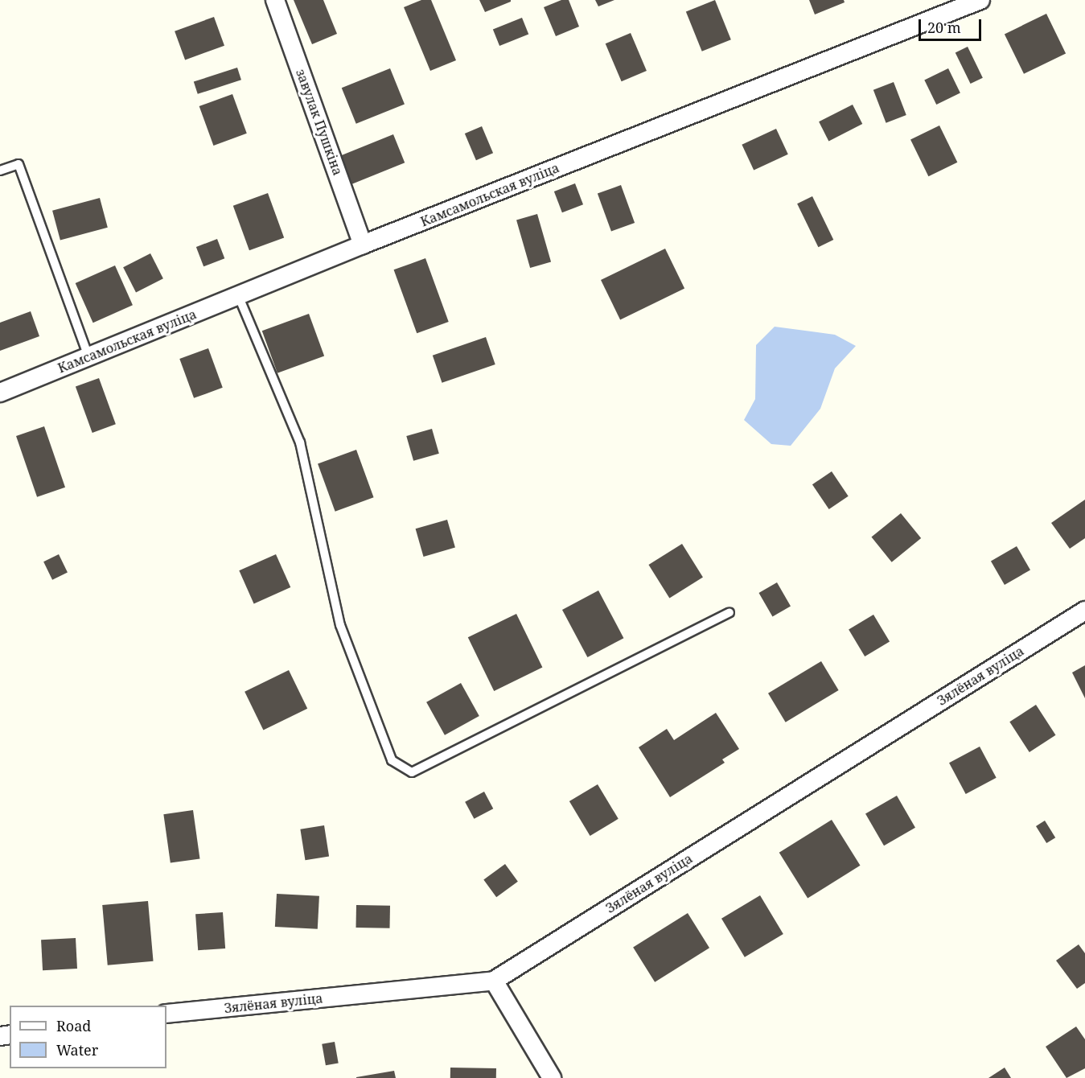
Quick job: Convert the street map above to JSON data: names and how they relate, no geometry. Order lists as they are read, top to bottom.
{
  "streets": {
    "street": ["завулак Пушкіна", "Камсамольская вуліца", "Зялёная вуліца"]
  },
  "crossings": [
    ["завулак Пушкіна", "Камсамольская вуліца"]
  ],
  "legend": ["Road", "Water"],
  "scale_bar": "20 m"
}
